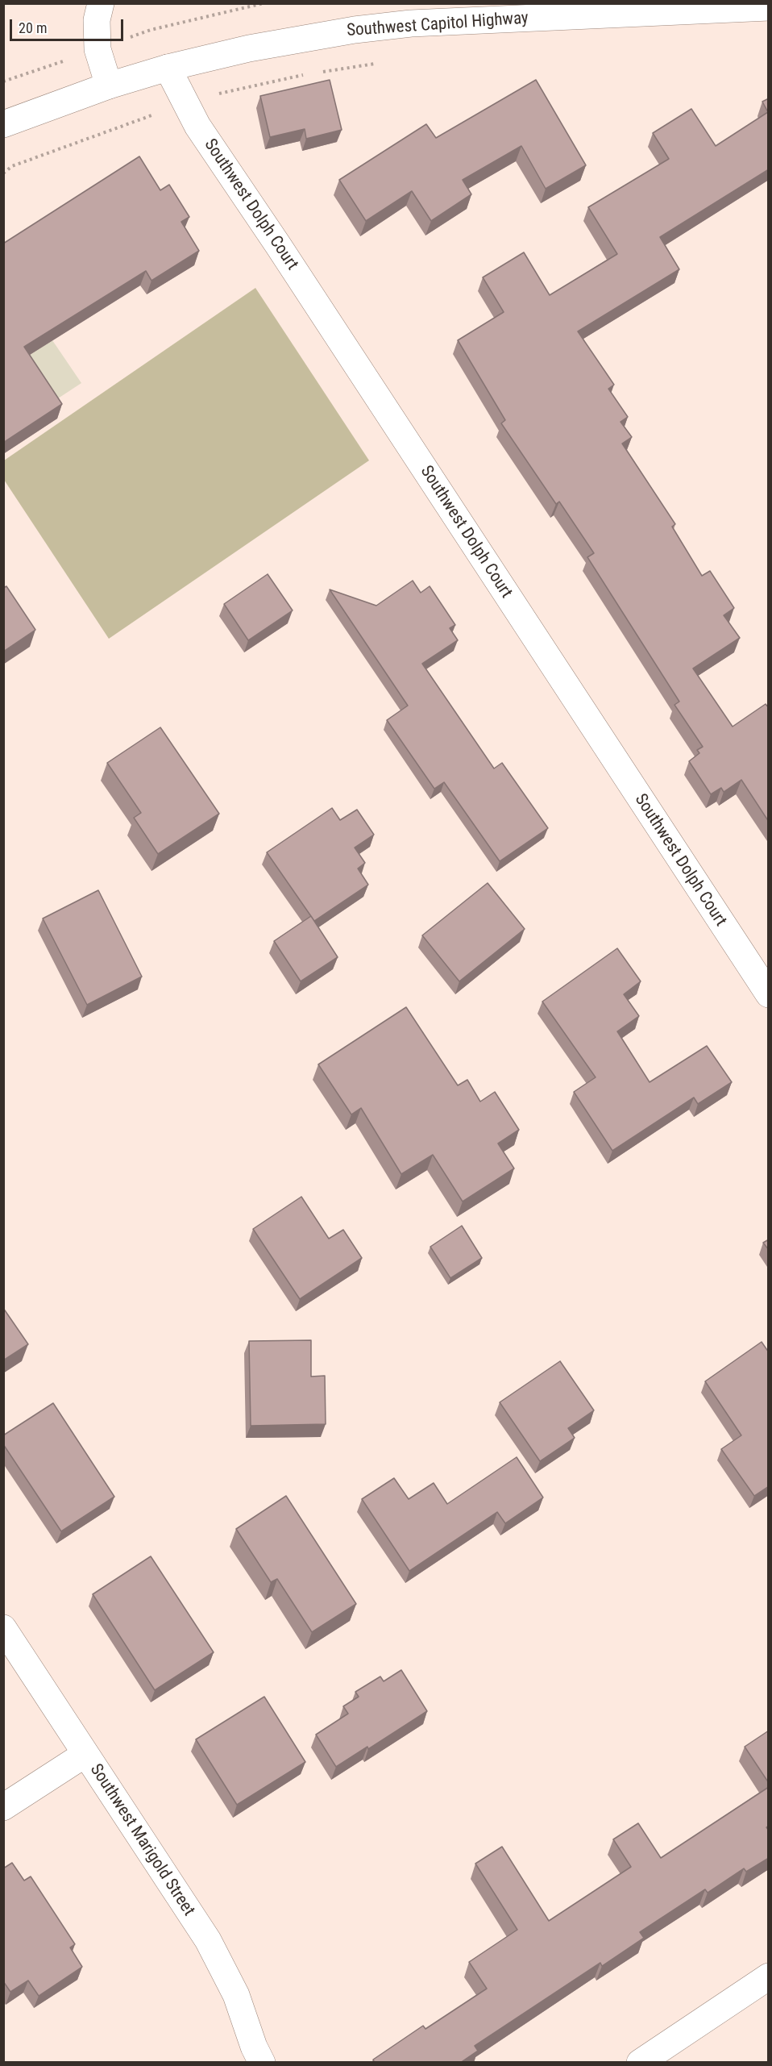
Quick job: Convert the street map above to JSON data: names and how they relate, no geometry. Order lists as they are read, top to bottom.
{
  "streets": {
    "street": ["Southwest Capitol Highway", "Southwest Dolph Court", "Southwest Marigold Street"]
  },
  "crossings": [
    ["Southwest Capitol Highway", "Southwest Dolph Court"]
  ],
  "scale_bar": "20 m"
}
